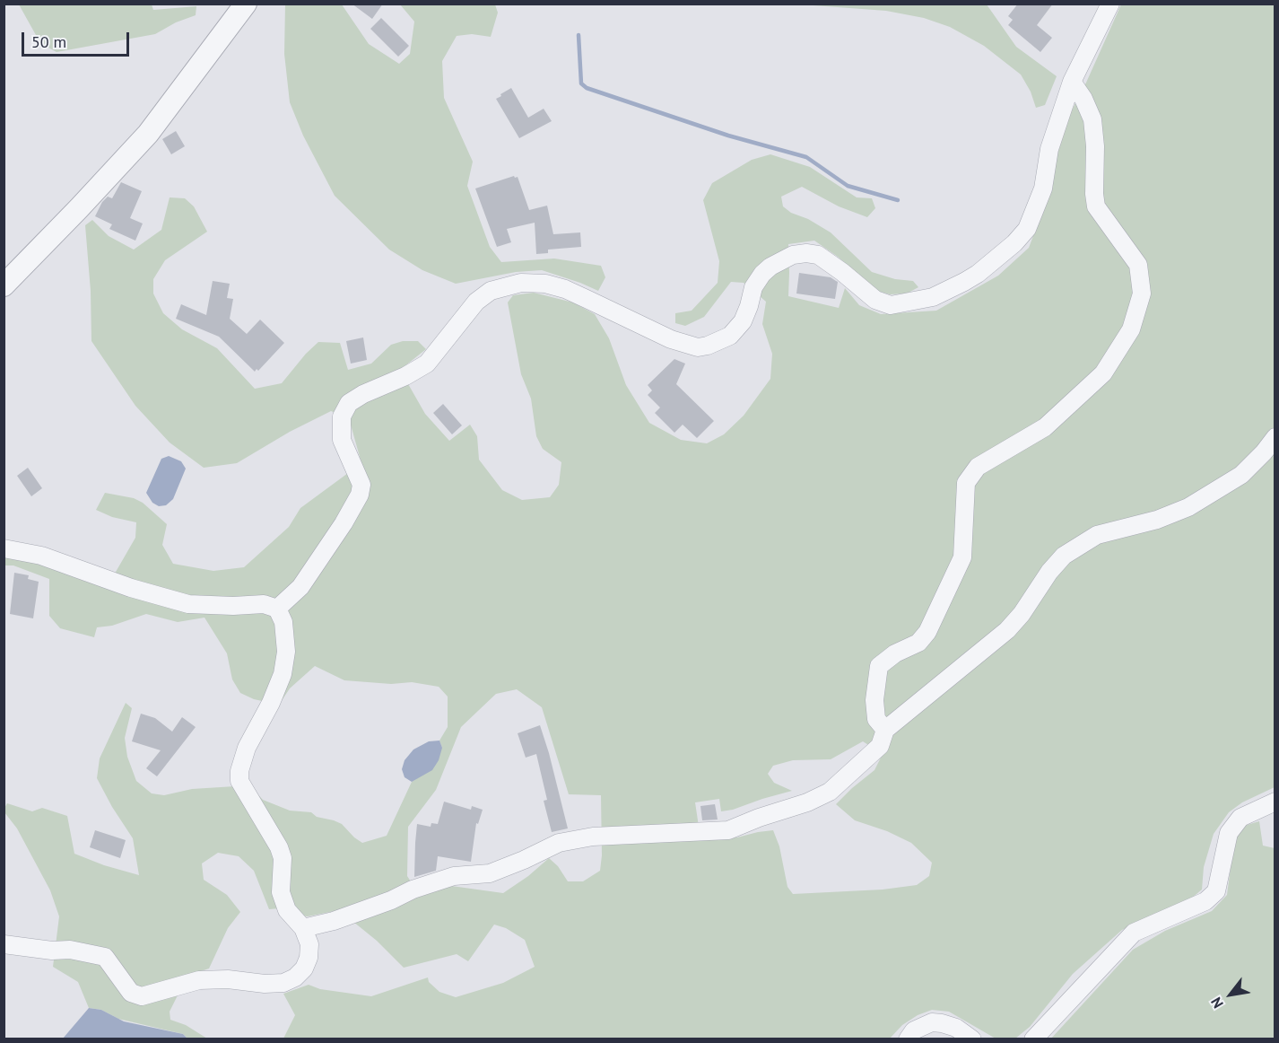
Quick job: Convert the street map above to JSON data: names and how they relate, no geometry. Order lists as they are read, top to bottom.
{
  "scale_bar": "50 m",
  "north": "bottom left"
}
